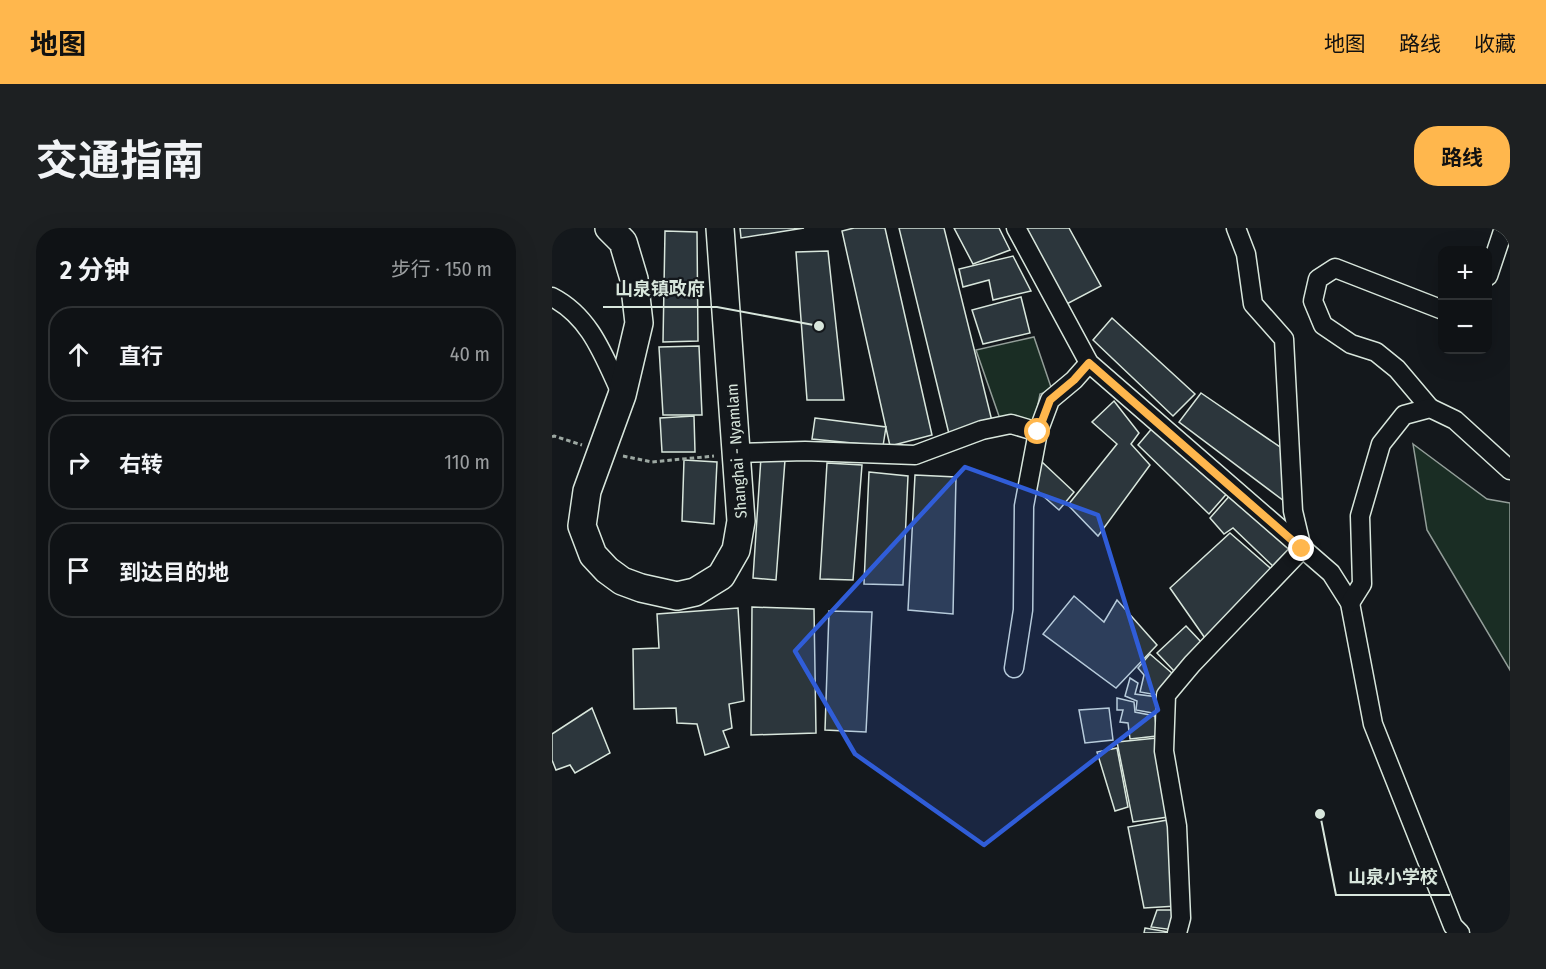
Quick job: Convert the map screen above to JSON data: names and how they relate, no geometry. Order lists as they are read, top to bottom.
{
  "streets": {
    "highway": ["Shanghai - Nyamlam"]
  },
  "places": ["山泉镇政府", "山泉小学校"],
  "page": {
    "header": "地图",
    "nav": ["地图", "路线", "收藏"],
    "title": "交通指南",
    "buttons": "路线",
    "heading": ["2 分钟", "步行 · 150 m"],
    "map_buttons": ["+", "−"],
    "list": [
      ["直行", "40 m"],
      ["右转", "110 m"],
      "到达目的地"
    ]
  }
}
